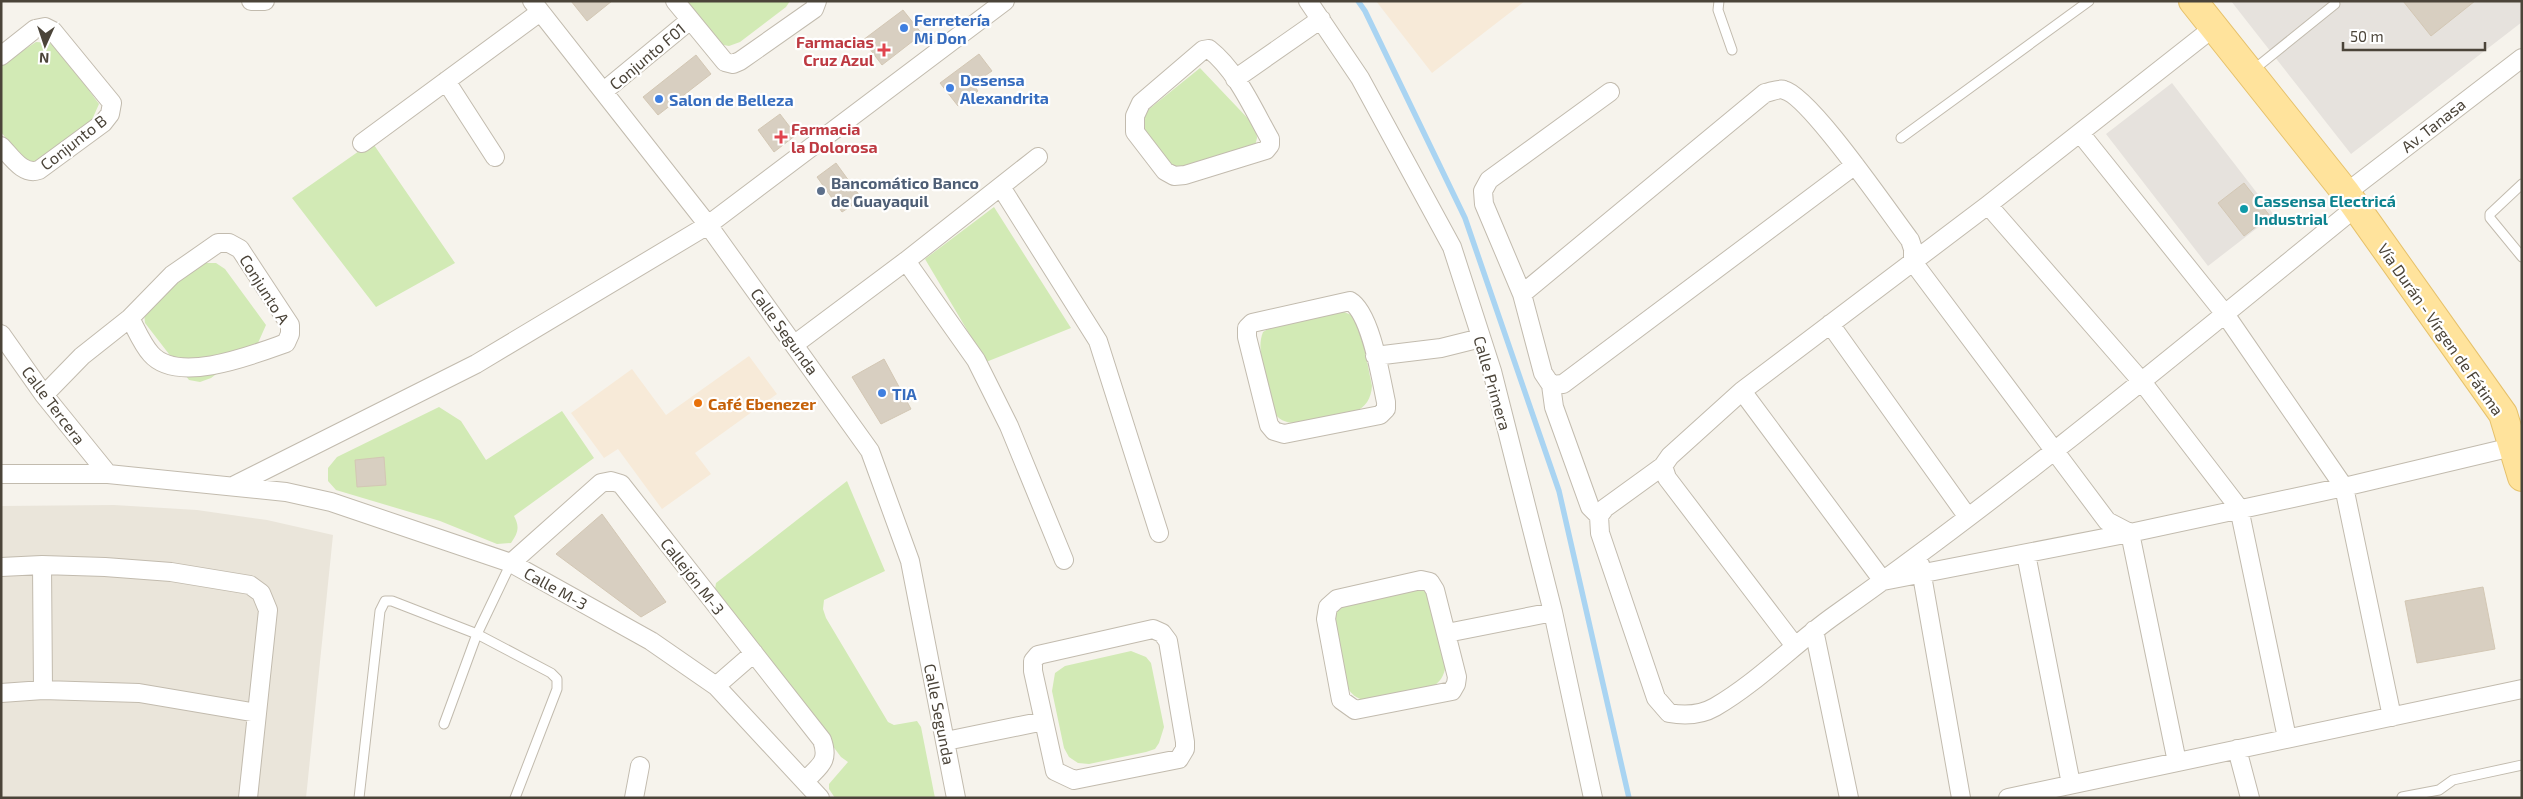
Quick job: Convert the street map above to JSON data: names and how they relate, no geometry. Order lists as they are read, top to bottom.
{
  "streets": {
    "main road": ["Vía Durán - Vírgen de Fátima"],
    "street": [
      "Conjunto F01",
      "Av. Tanasa",
      "Conjunto B",
      "Conjunto A",
      "Calle Segunda",
      "Calle Primera",
      "Calle Tercera",
      "Callejón M-3",
      "Calle M-3"
    ]
  },
  "crossings": [
    ["Conjunto F01", "Calle Segunda"],
    ["Av. Tanasa", "Vía Durán - Vírgen de Fátima"],
    ["Conjunto A", "Calle Tercera"],
    ["Calle Tercera", "Calle M-3"],
    ["Callejón M-3", "Calle M-3"]
  ],
  "places": {
    "other": [
      "Ferretería Mi Don",
      "Desensa Alexandrita",
      "Salon de Belleza",
      "Bancomático Banco de Guayaquil",
      "Cassensa Electricá Industrial",
      "TIA",
      "Café Ebenezer"
    ],
    "health": ["Farmacias Cruz Azul", "Farmacia la Dolorosa"]
  },
  "scale_bar": "50 m",
  "north": "bottom"
}
